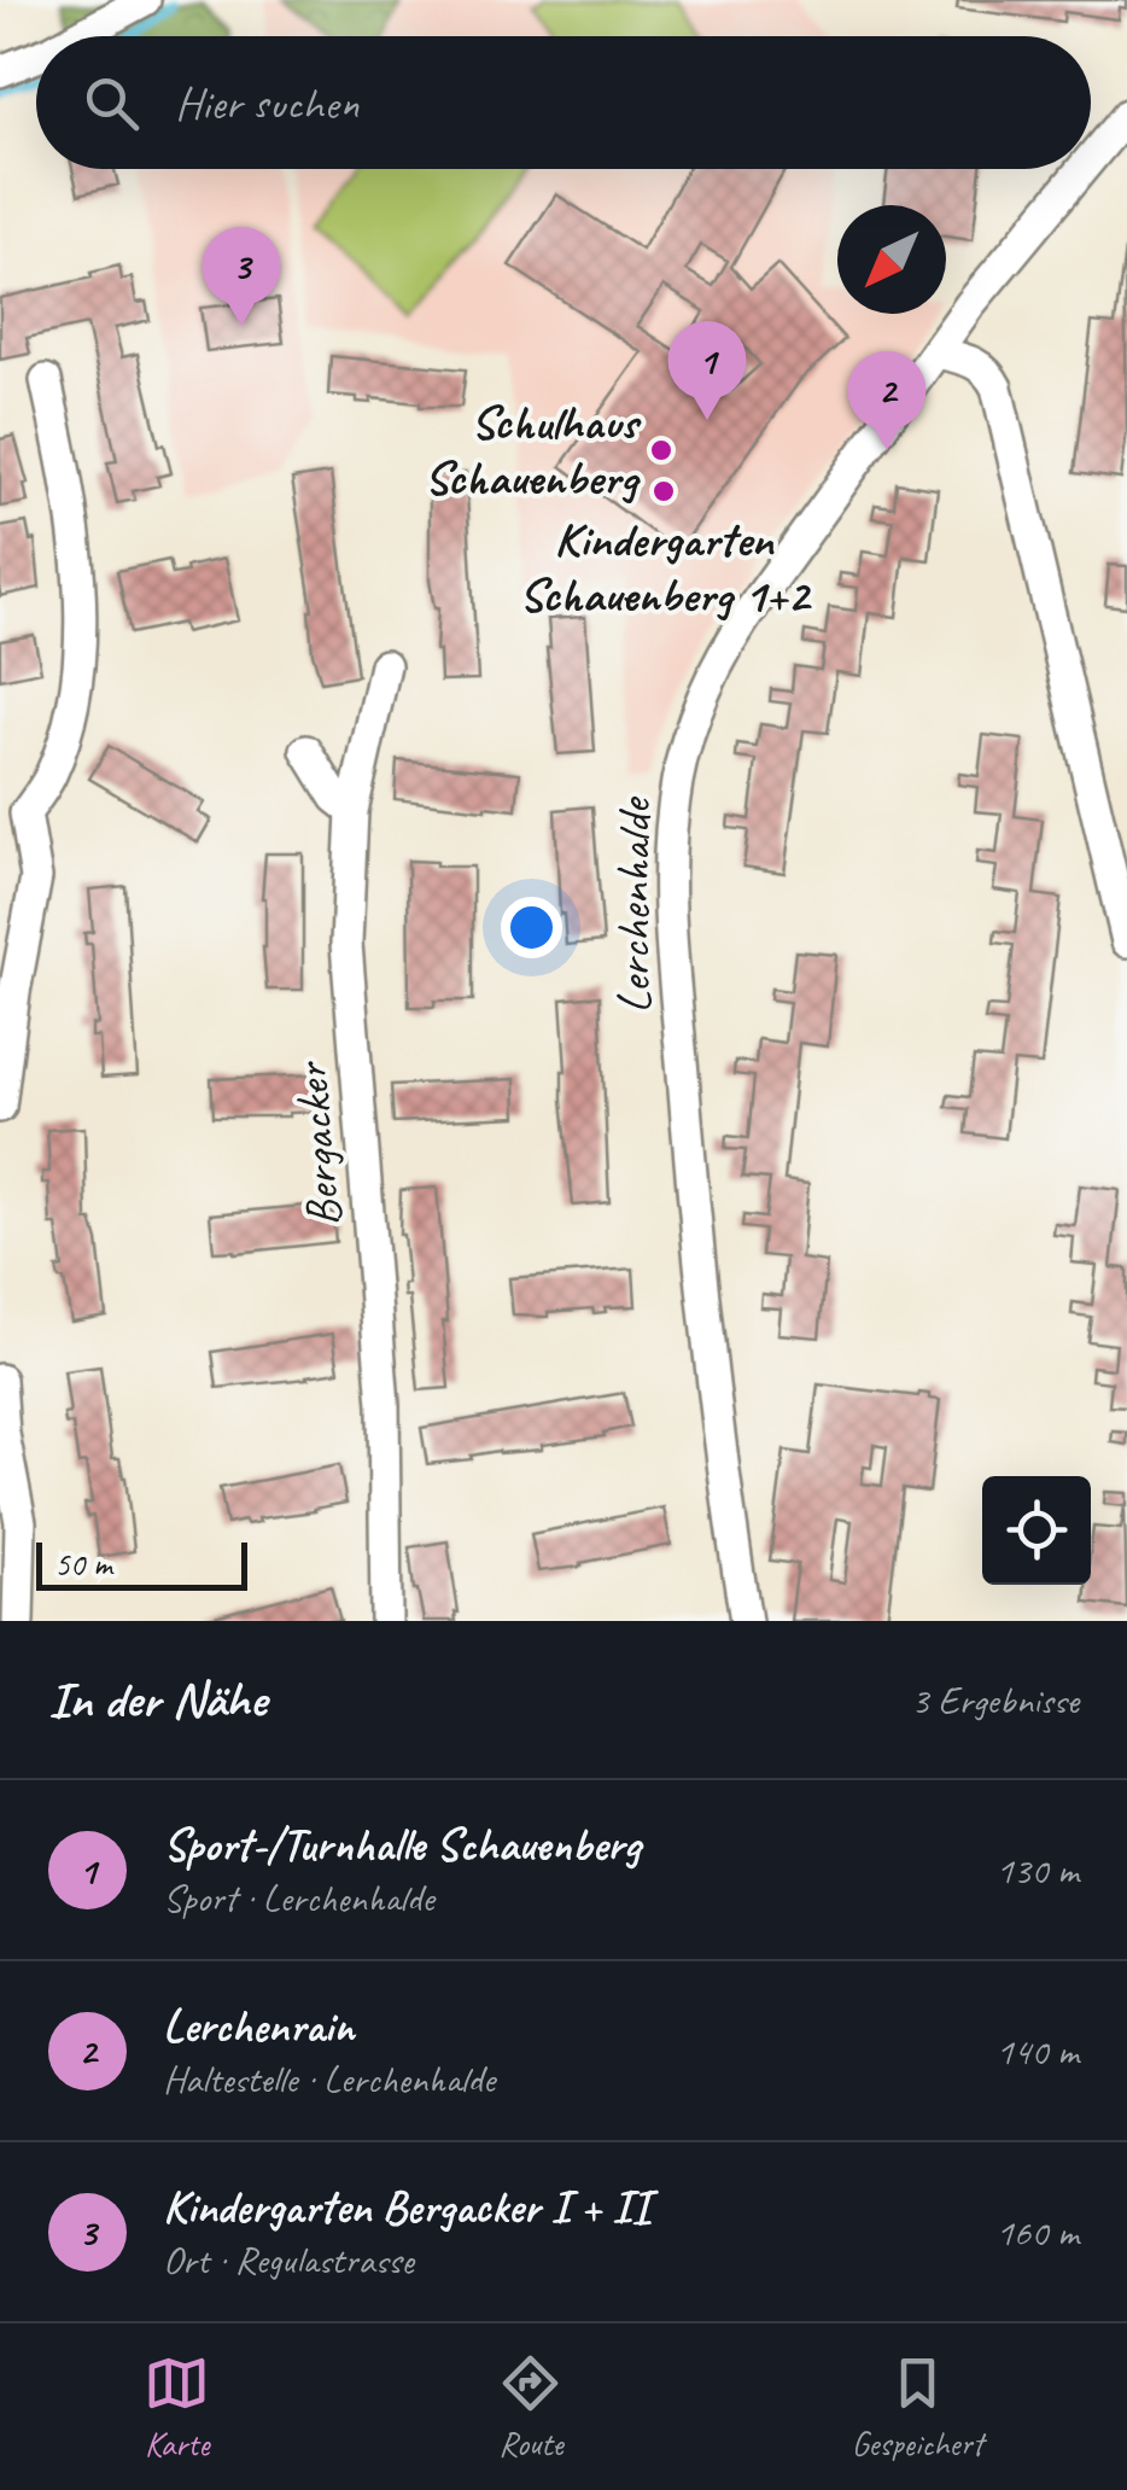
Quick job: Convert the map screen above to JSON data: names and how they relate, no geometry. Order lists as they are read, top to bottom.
{
  "streets": {
    "street": ["Lerchenhalde", "Bergacker"]
  },
  "places": ["Schulhaus Schauenberg", "Kindergarten Schauenberg 1+2"],
  "scale_bar": "50 m",
  "north": "bottom left",
  "page": {
    "search": "Hier suchen",
    "pins": ["3", "1", "2"],
    "scale": "50 m",
    "heading": ["In der Nähe", "3 Ergebnisse"],
    "list": [
      {
        "mark": "1",
        "name": "Sport-/Turnhalle Schauenberg",
        "note": "Sport · Lerchenhalde",
        "value": "130 m"
      },
      {
        "mark": "2",
        "name": "Lerchenrain",
        "note": "Haltestelle · Lerchenhalde",
        "value": "140 m"
      },
      {
        "mark": "3",
        "name": "Kindergarten Bergacker I + II",
        "note": "Ort · Regulastrasse",
        "value": "160 m"
      }
    ],
    "nav": ["Karte", "Route", "Gespeichert"]
  }
}
